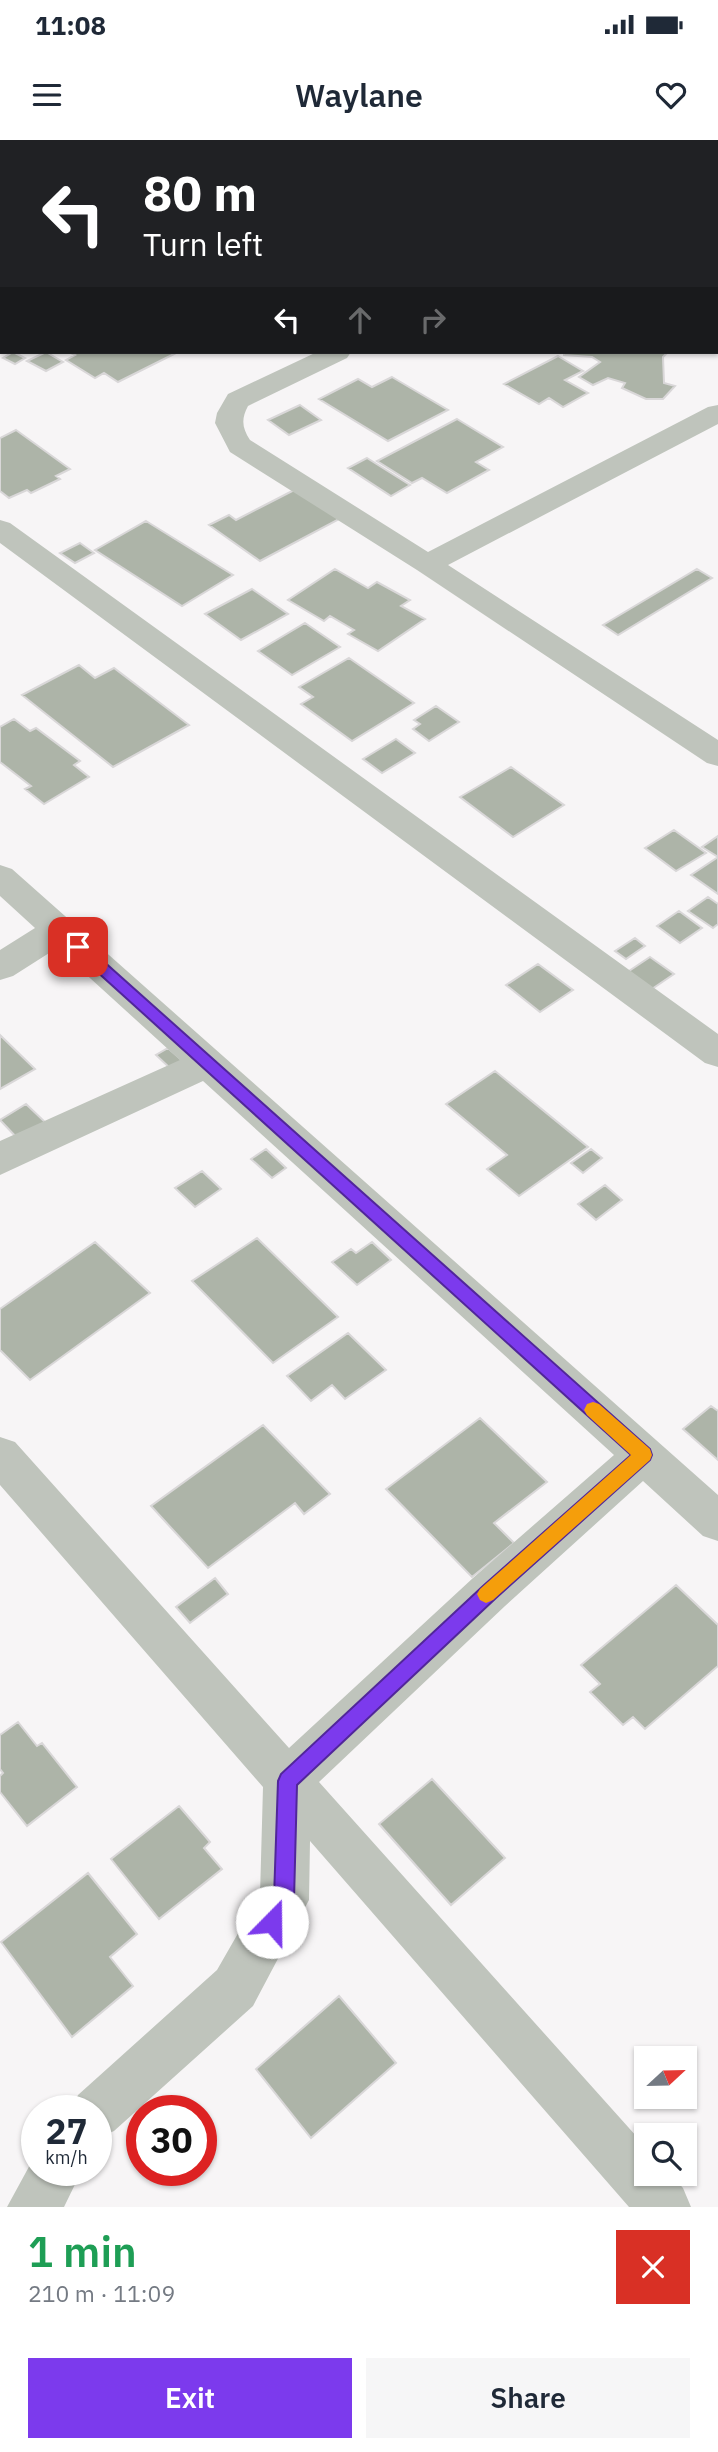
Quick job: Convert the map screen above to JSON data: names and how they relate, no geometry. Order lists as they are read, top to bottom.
{
  "north": "right",
  "page": {
    "status": "11:08",
    "header": "Waylane",
    "turn": ["80 m", "Turn left"],
    "speed": "27 km/h",
    "limit": "30",
    "heading": ["1 min", "210 m · 11:09"],
    "buttons": ["Exit", "Share"]
  }
}
